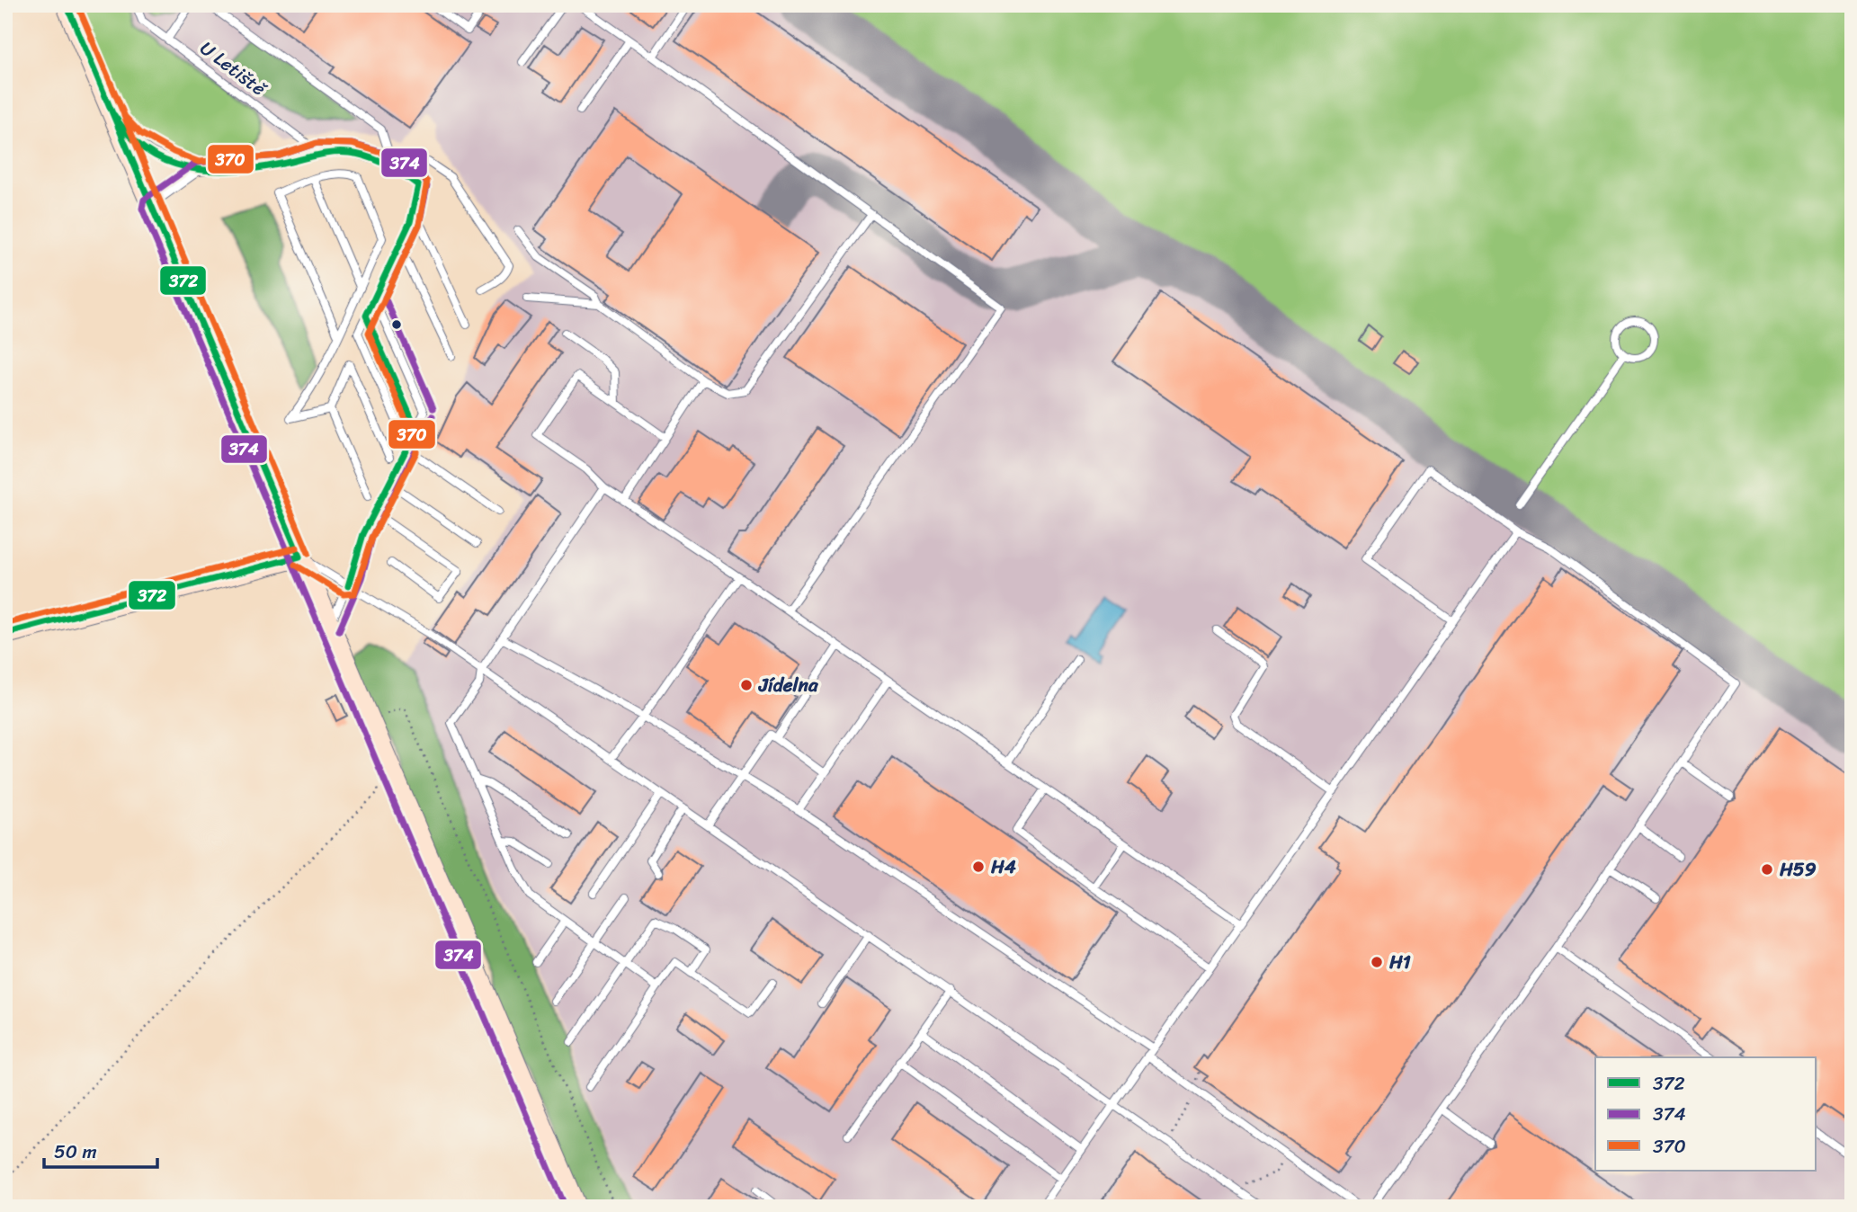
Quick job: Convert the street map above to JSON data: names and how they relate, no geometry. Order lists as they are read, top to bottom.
{
  "streets": {
    "lane": ["U Letiště"]
  },
  "places": [
    "Jídelna",
    "H4",
    "H59",
    "H1"
  ],
  "lines": ["transit line 372", "transit line 370", "transit line 374"],
  "legend": ["372", "374", "370"],
  "scale_bar": "50 m"
}
